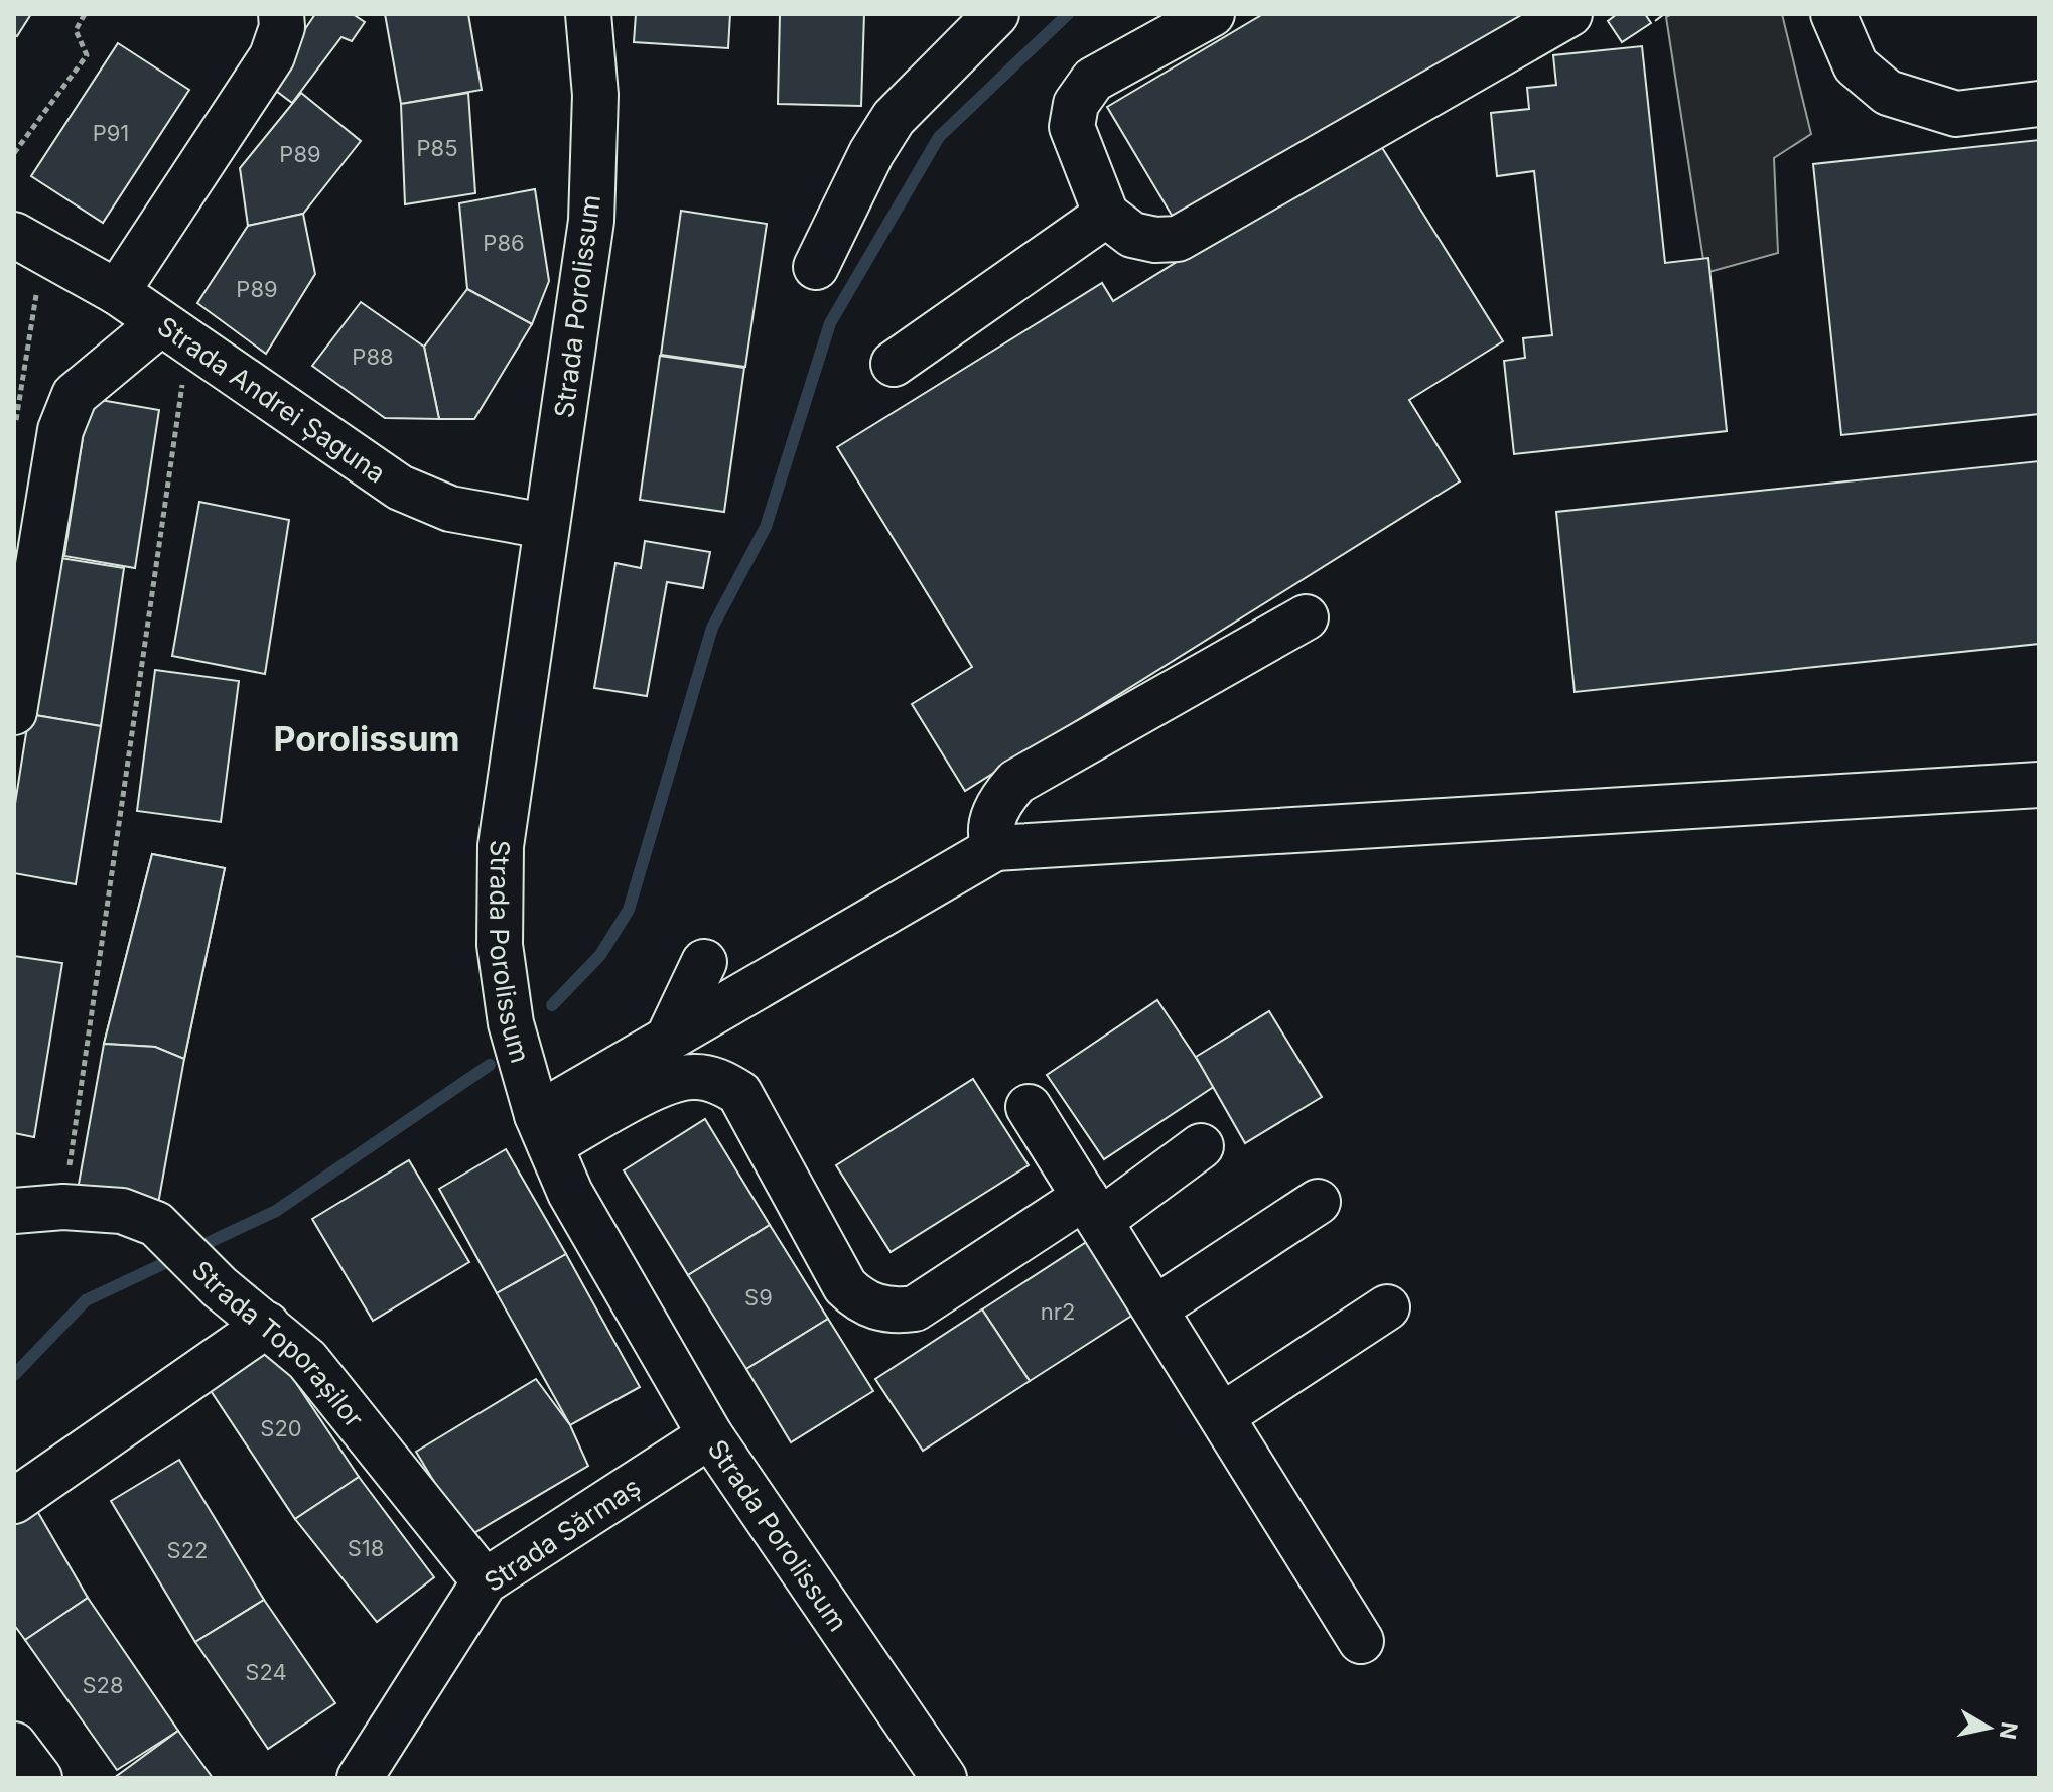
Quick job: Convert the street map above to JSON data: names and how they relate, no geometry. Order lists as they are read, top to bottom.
{
  "streets": {
    "street": [
      "Strada Porolissum",
      "Strada Andrei Șaguna",
      "Strada Toporașilor",
      "Strada Sărmaș"
    ]
  },
  "crossings": [
    ["Strada Porolissum", "Strada Andrei Șaguna"],
    ["Strada Porolissum", "Strada Sărmaș"],
    ["Strada Toporașilor", "Strada Sărmaș"]
  ],
  "districts": ["Porolissum"],
  "house_numbers": [
    "P91",
    "P85",
    "P89",
    "P86",
    "P89",
    "P88",
    "S9",
    "nr2",
    "S20",
    "S18",
    "S22",
    "S24",
    "S28"
  ],
  "north": "right"
}
